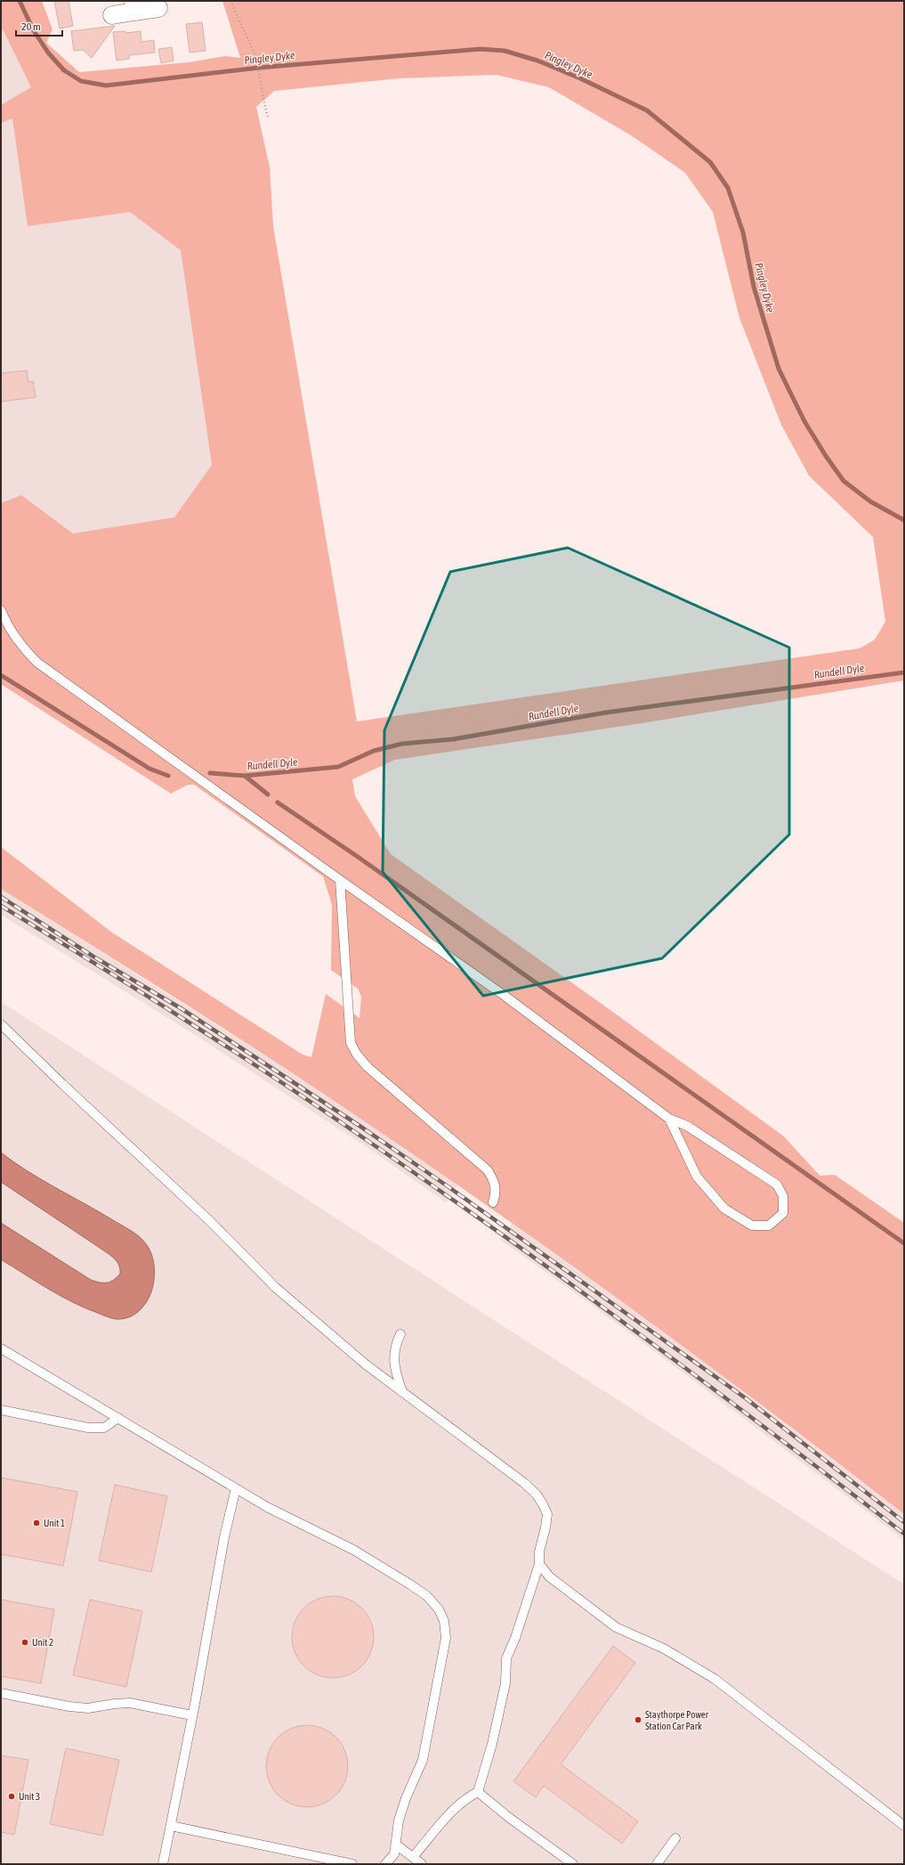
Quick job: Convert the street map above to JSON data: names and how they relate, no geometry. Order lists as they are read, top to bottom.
{
  "water": ["Pingley Dyke", "Rundell Dyle"],
  "places": [
    "Unit 1",
    "Unit 2",
    "Staythorpe Power Station Car Park",
    "Unit 3"
  ],
  "scale_bar": "20 m"
}
